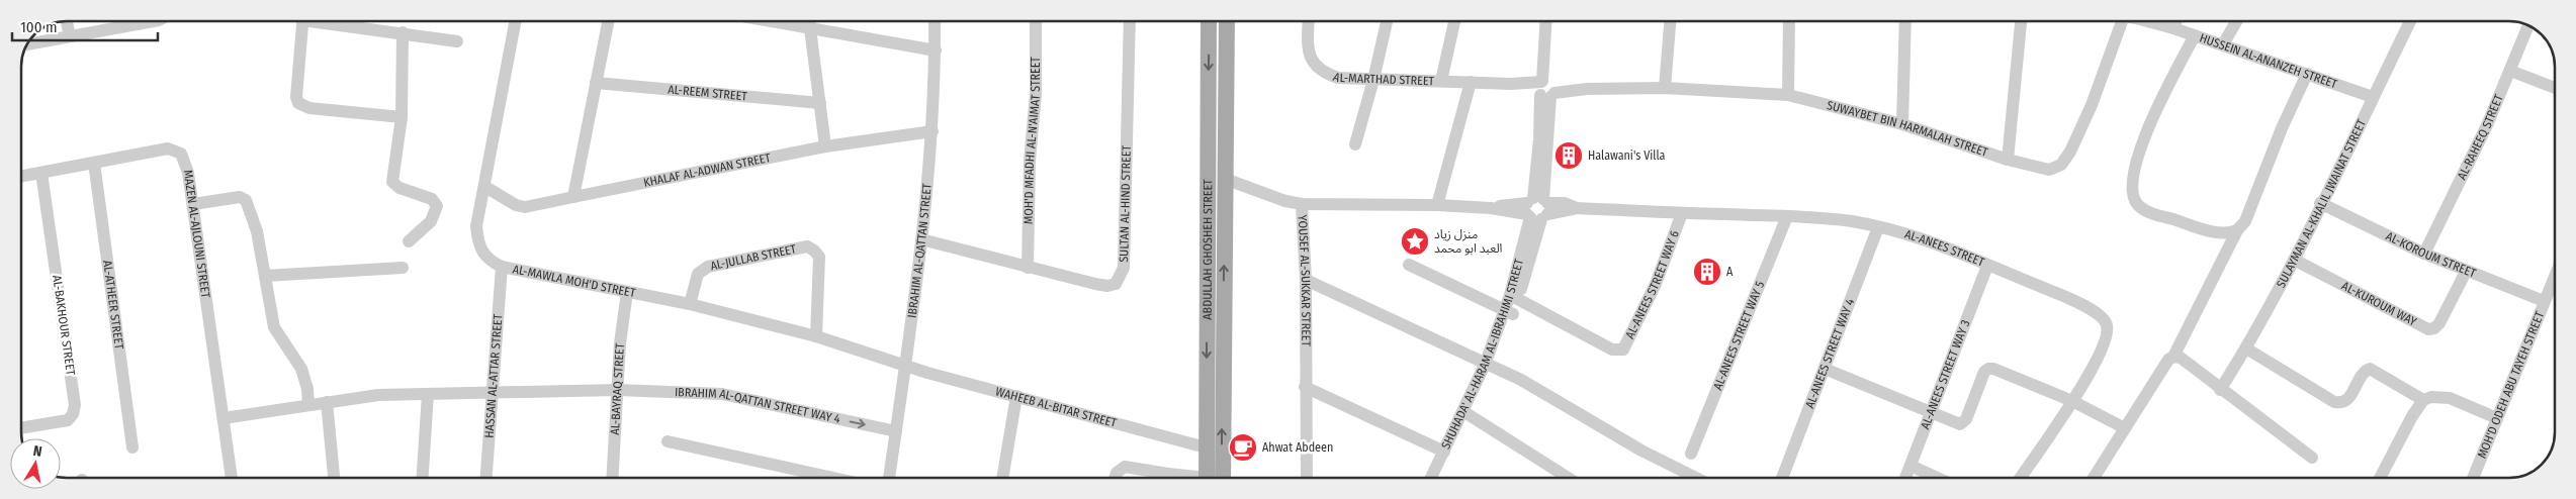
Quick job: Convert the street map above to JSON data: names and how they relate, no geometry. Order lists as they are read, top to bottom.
{
  "streets": {
    "main road": ["ABDULLAH GHOSHEH STREET"],
    "street": [
      "HUSSEIN AL-ANANZEH STREET",
      "AL-MARTHAD STREET",
      "AL-REEM STREET",
      "SUWAYBET BIN HARMALAH STREET",
      "AL-RAHEEQ STREET",
      "MOH'D MFADHI AL-N'AIMAT STREET",
      "KHALAF AL-ADWAN STREET",
      "SULAYMAN AL-KHALIL JWAINAT STREET",
      "SULTAN AL-HIND STREET",
      "MAZEN AL-AJLOUNI STREET",
      "AL-ANEES STREET",
      "IBRAHIM AL-QATTAN STREET",
      "AL-KOROUM STREET",
      "AL-JULLAB STREET",
      "AL-MAWLA MOH'D STREET",
      "YOUSEF AL-SUKKAR STREET",
      "AL-ANEES STREET WAY 6",
      "AL-ATHEER STREET",
      "AL-KUROUM WAY",
      "AL-BAKHOUR STREET",
      "AL-ANEES STREET WAY 5",
      "SHUHADA' AL-HARAM AL-IBRAHIMI STREET",
      "AL-ANEES STREET WAY 4",
      "HASSAN AL-ATTAR STREET",
      "AL-ANEES STREET WAY 3",
      "MOH'D ODEH ABU TAYEH STREET",
      "AL-BAYRAQ STREET",
      "IBRAHIM AL-QATTAN STREET WAY 4",
      "WAHEEB AL-BITAR STREET"
    ]
  },
  "crossings": [
    ["HUSSEIN AL-ANANZEH STREET", "SULAYMAN AL-KHALIL JWAINAT STREET"],
    ["AL-MARTHAD STREET", "SUWAYBET BIN HARMALAH STREET"],
    ["AL-MARTHAD STREET", "SHUHADA' AL-HARAM AL-IBRAHIMI STREET"],
    ["SUWAYBET BIN HARMALAH STREET", "SHUHADA' AL-HARAM AL-IBRAHIMI STREET"],
    ["AL-RAHEEQ STREET", "AL-KOROUM STREET"],
    ["MOH'D MFADHI AL-N'AIMAT STREET", "SULTAN AL-HIND STREET"],
    ["KHALAF AL-ADWAN STREET", "IBRAHIM AL-QATTAN STREET"],
    ["KHALAF AL-ADWAN STREET", "AL-MAWLA MOH'D STREET"],
    ["SULAYMAN AL-KHALIL JWAINAT STREET", "AL-KOROUM STREET"],
    ["SULAYMAN AL-KHALIL JWAINAT STREET", "AL-KUROUM WAY"],
    ["SULTAN AL-HIND STREET", "IBRAHIM AL-QATTAN STREET"],
    ["MAZEN AL-AJLOUNI STREET", "AL-ATHEER STREET"],
    ["MAZEN AL-AJLOUNI STREET", "AL-BAKHOUR STREET"],
    ["MAZEN AL-AJLOUNI STREET", "IBRAHIM AL-QATTAN STREET WAY 4"],
    ["AL-ANEES STREET", "YOUSEF AL-SUKKAR STREET"],
    ["AL-ANEES STREET", "AL-ANEES STREET WAY 6"],
    ["AL-ANEES STREET", "AL-ANEES STREET WAY 5"],
    ["AL-ANEES STREET", "SHUHADA' AL-HARAM AL-IBRAHIMI STREET"],
    ["AL-ANEES STREET", "AL-ANEES STREET WAY 4"],
    ["AL-ANEES STREET", "AL-ANEES STREET WAY 3"],
    ["ABDULLAH GHOSHEH STREET", "WAHEEB AL-BITAR STREET"],
    ["IBRAHIM AL-QATTAN STREET", "AL-MAWLA MOH'D STREET"],
    ["IBRAHIM AL-QATTAN STREET", "IBRAHIM AL-QATTAN STREET WAY 4"],
    ["IBRAHIM AL-QATTAN STREET", "WAHEEB AL-BITAR STREET"],
    ["AL-KOROUM STREET", "AL-KUROUM WAY"],
    ["AL-KOROUM STREET", "MOH'D ODEH ABU TAYEH STREET"],
    ["AL-JULLAB STREET", "AL-MAWLA MOH'D STREET"],
    ["AL-MAWLA MOH'D STREET", "HASSAN AL-ATTAR STREET"],
    ["AL-MAWLA MOH'D STREET", "AL-BAYRAQ STREET"],
    ["AL-MAWLA MOH'D STREET", "WAHEEB AL-BITAR STREET"],
    ["YOUSEF AL-SUKKAR STREET", "SHUHADA' AL-HARAM AL-IBRAHIMI STREET"],
    ["AL-ANEES STREET WAY 6", "SHUHADA' AL-HARAM AL-IBRAHIMI STREET"],
    ["HASSAN AL-ATTAR STREET", "IBRAHIM AL-QATTAN STREET WAY 4"],
    ["AL-BAYRAQ STREET", "IBRAHIM AL-QATTAN STREET WAY 4"]
  ],
  "places": {
    "building": ["Halawani's Villa", "A"],
    "place": ["منزل زياد العبد ابو محمد"],
    "cafe": ["Ahwat Abdeen"]
  },
  "scale_bar": "100 m",
  "north": "top"
}
